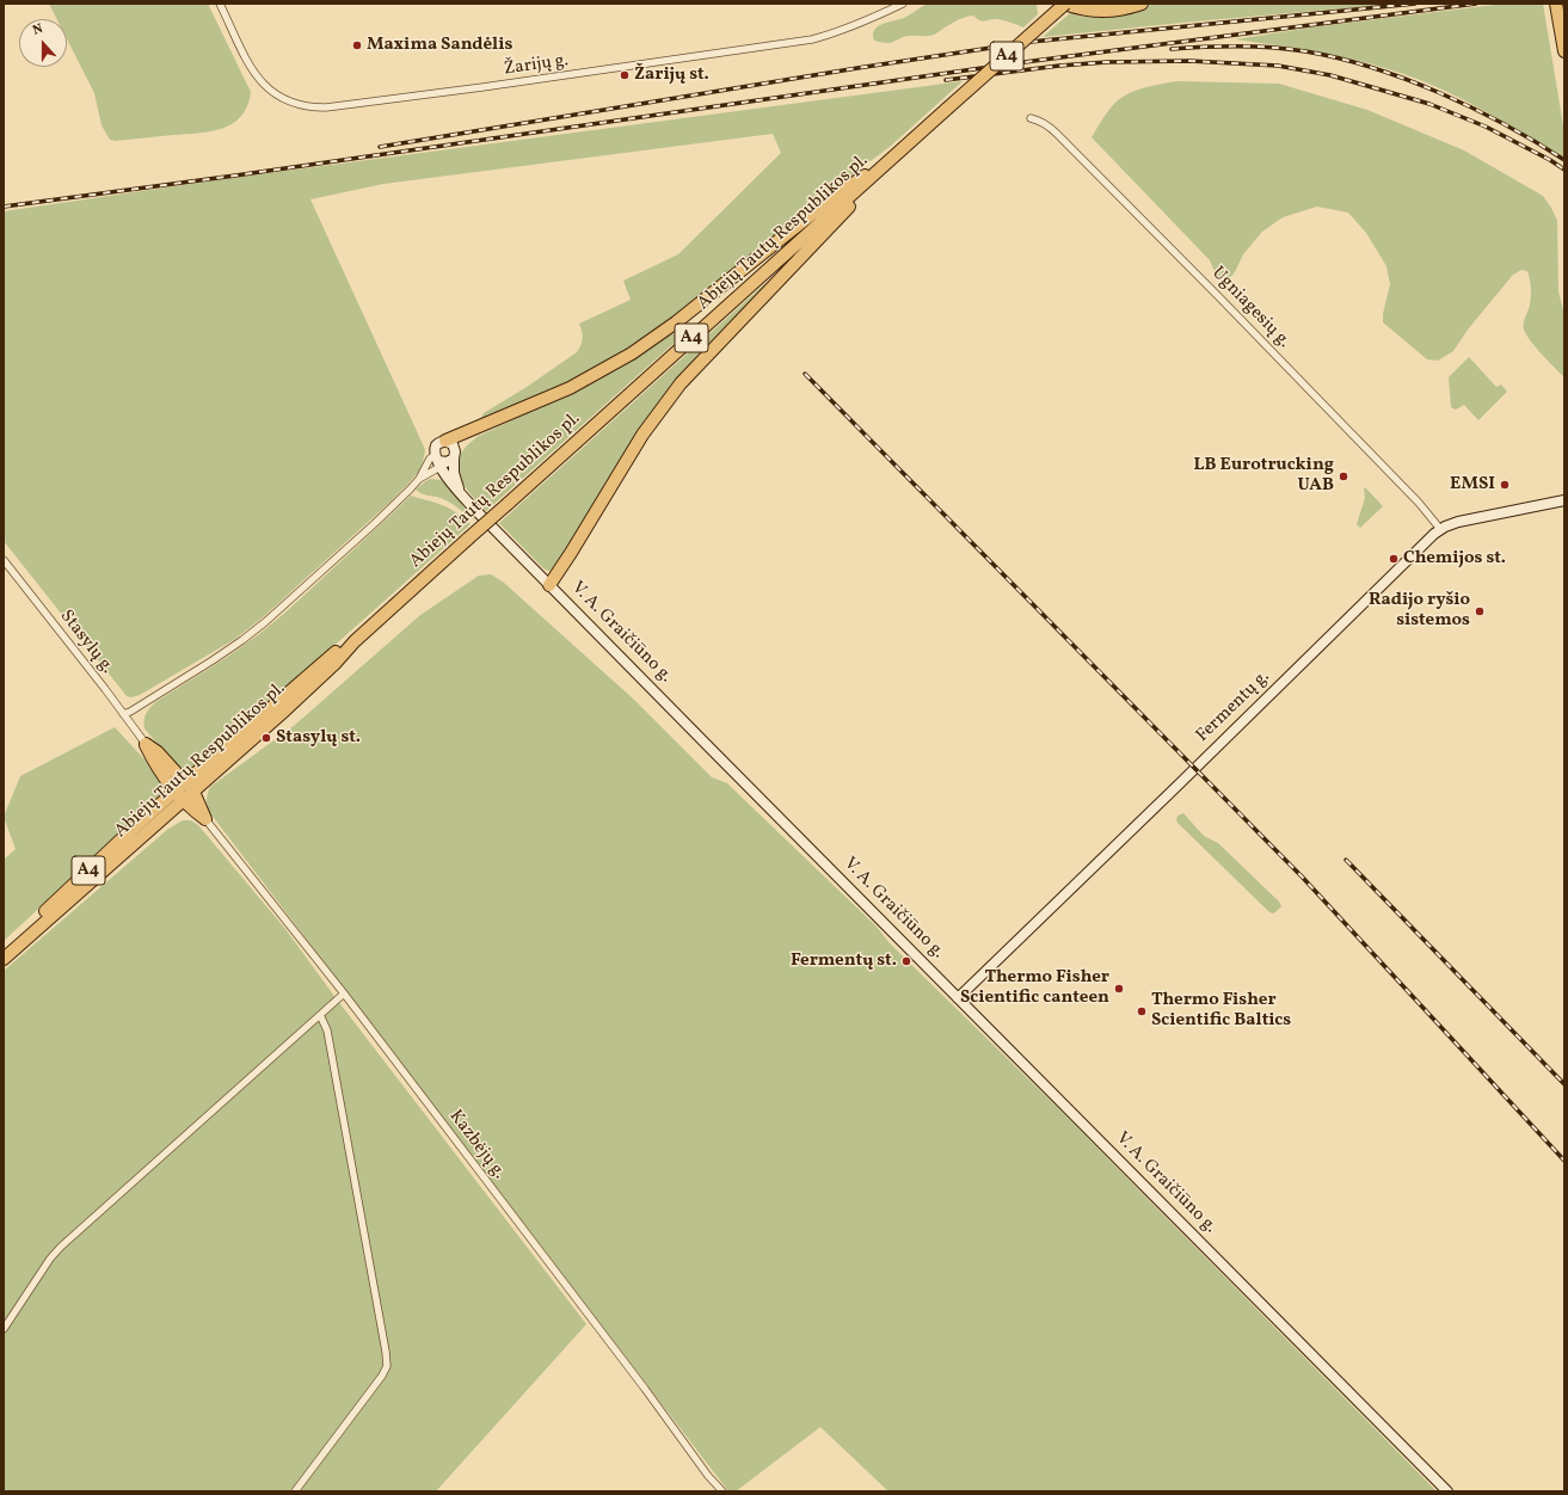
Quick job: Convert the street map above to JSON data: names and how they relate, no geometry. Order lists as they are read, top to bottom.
{
  "streets": {
    "highway": ["A4", "Abiejų Tautų Respublikos pl."],
    "main road": ["V. A. Graičiūno g.", "Fermentų g."],
    "street": [
      "Žarijų g.",
      "Ugniagesių g.",
      "Stasylų g.",
      "Kazbėjų g."
    ]
  },
  "crossings": [
    ["Ugniagesių g.", "Fermentų g."],
    ["V. A. Graičiūno g.", "Fermentų g."]
  ],
  "places": [
    "Maxima Sandėlis",
    "Žarijų st.",
    "LB Eurotrucking UAB",
    "EMSI",
    "Chemijos st.",
    "Radijo ryšio sistemos",
    "Stasylų st.",
    "Fermentų st.",
    "Thermo Fisher Scientific canteen",
    "Thermo Fisher Scientific Baltics"
  ],
  "north": "top"
}
